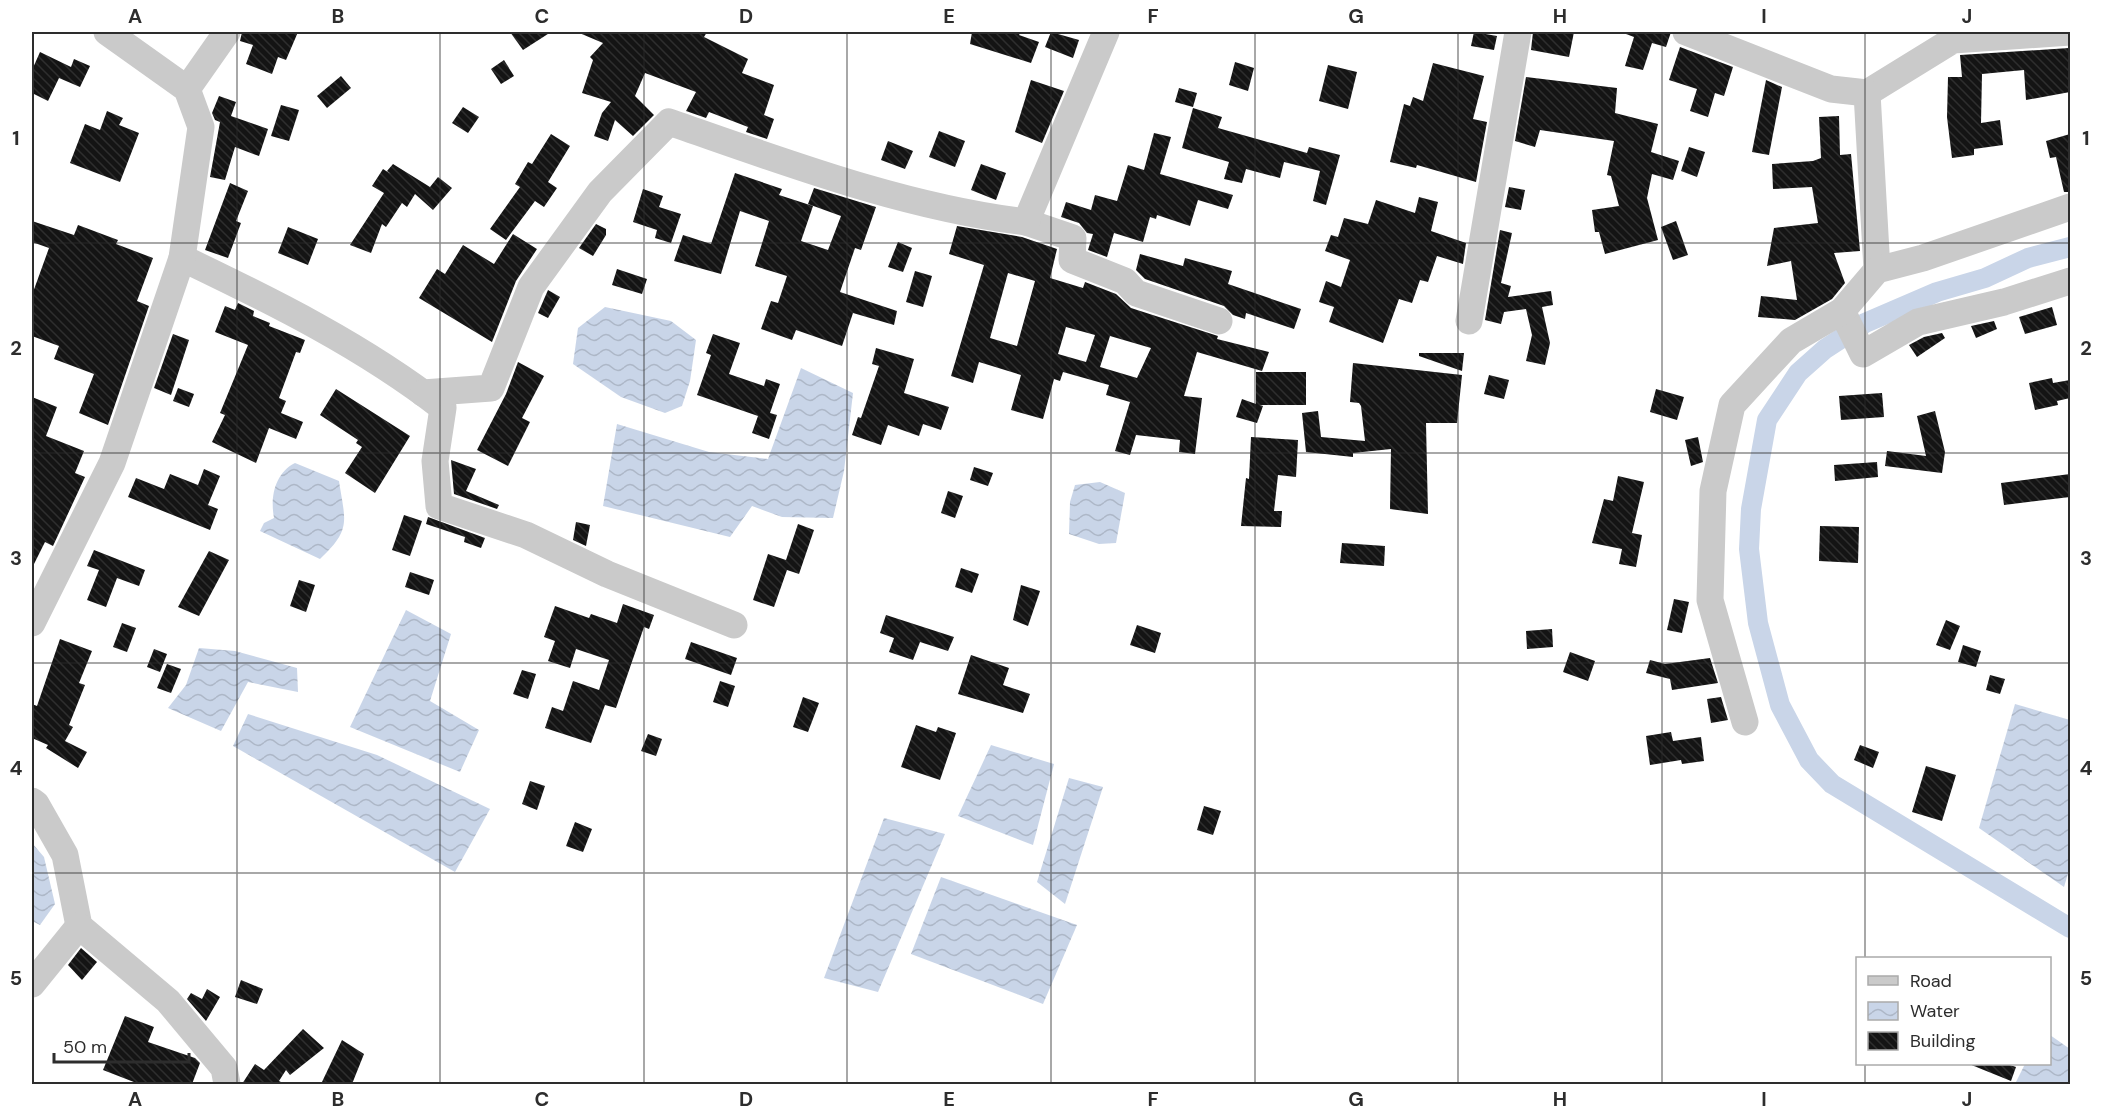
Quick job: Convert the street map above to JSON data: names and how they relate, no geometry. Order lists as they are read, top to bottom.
{
  "legend": ["Road", "Water", "Building"],
  "scale_bar": "50 m",
  "grid": {
    "columns": [
      "A",
      "B",
      "C",
      "D",
      "E",
      "F",
      "G",
      "H",
      "I",
      "J"
    ],
    "rows": [
      "1",
      "2",
      "3",
      "4",
      "5"
    ]
  }
}
